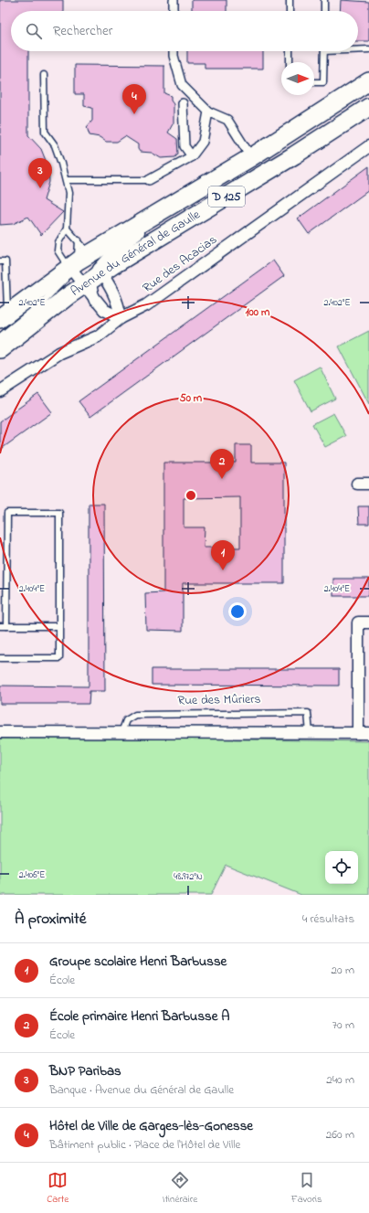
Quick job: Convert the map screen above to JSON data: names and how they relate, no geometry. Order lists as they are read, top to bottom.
{
  "streets": {
    "main road": ["D 125", "Avenue du Général de Gaulle"],
    "street": ["Rue des Acacias"],
    "lane": ["Rue des Mûriers"]
  },
  "north": "right",
  "page": {
    "search": "Rechercher",
    "pins": [
      "4",
      "3",
      "2",
      "1"
    ],
    "heading": ["À proximité", "4 résultats"],
    "list": [
      {
        "mark": "1",
        "name": "Groupe scolaire Henri Barbusse",
        "note": "École",
        "value": "20 m"
      },
      {
        "mark": "2",
        "name": "École primaire Henri Barbusse A",
        "note": "École",
        "value": "70 m"
      },
      {
        "mark": "3",
        "name": "BNP Paribas",
        "note": "Banque · Avenue du Général de Gaulle",
        "value": "240 m"
      },
      {
        "mark": "4",
        "name": "Hôtel de Ville de Garges-lès-Gonesse",
        "note": "Bâtiment public · Place de l'Hôtel de Ville",
        "value": "260 m"
      }
    ],
    "nav": ["Carte", "Itinéraire", "Favoris"]
  },
  "coordinates": [
    "2.402°E",
    "2.404°E",
    "2.406°E",
    "48.972°N"
  ],
  "rings": ["100 m", "50 m"]
}
